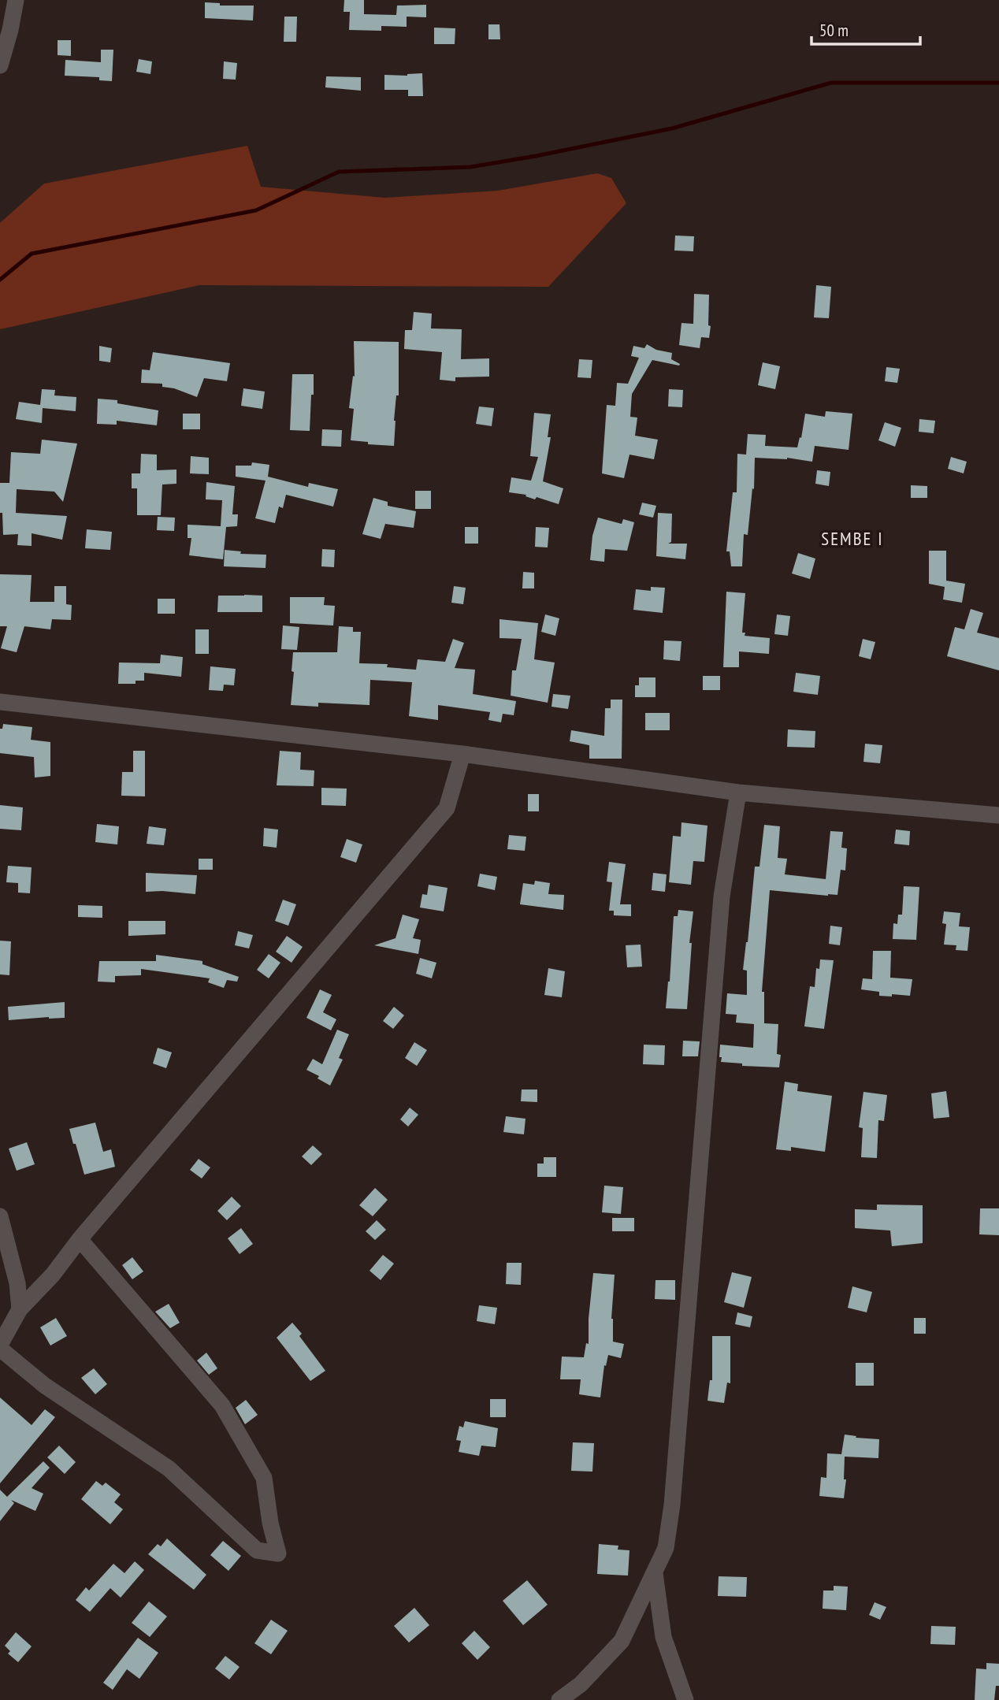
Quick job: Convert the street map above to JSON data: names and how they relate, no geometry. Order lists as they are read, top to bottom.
{
  "districts": ["SEMBE I"],
  "scale_bar": "50 m"
}
